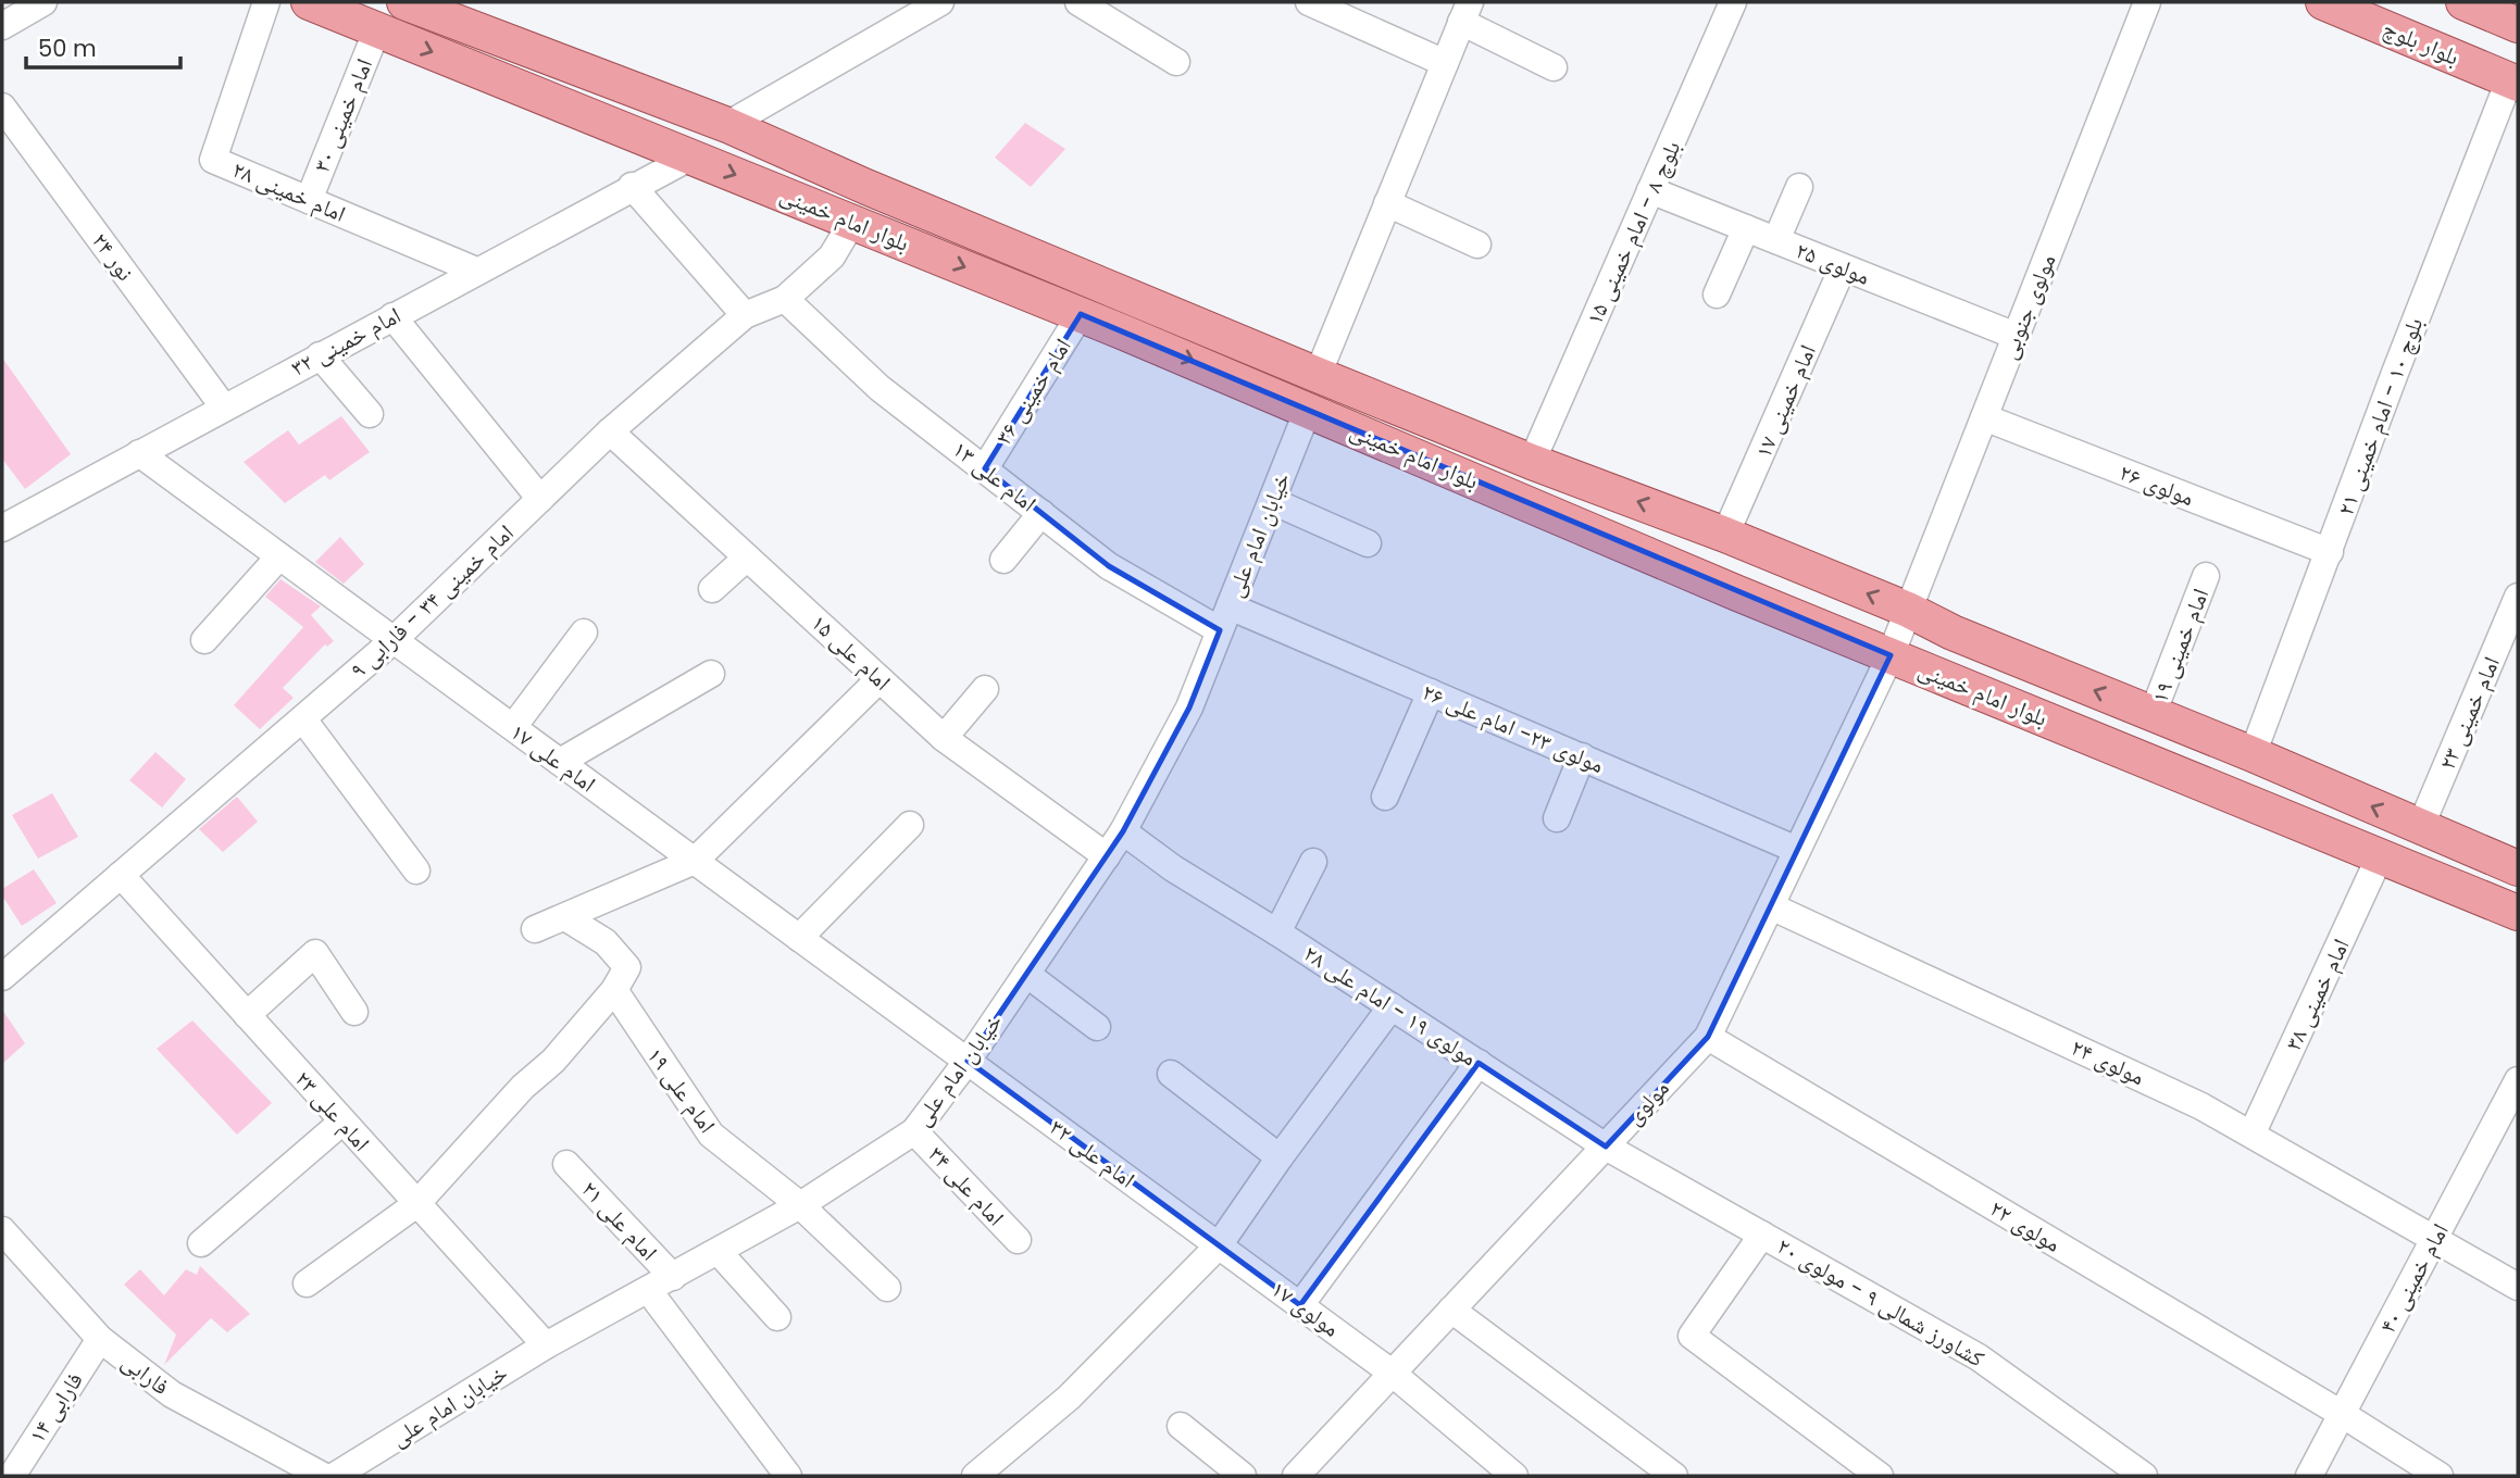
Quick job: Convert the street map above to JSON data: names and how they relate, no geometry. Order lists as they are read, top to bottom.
{
  "streets": {
    "main road": ["بلوار بلوچ", "بلوار امام خمینی"],
    "street": [
      "امام خمینی ۳۰",
      "امام خمینی ۲۸",
      "بلوچ ۸ - امام خمینی ۱۵",
      "نور ۲۴",
      "مولوی ۲۵",
      "مولوی جنوبی",
      "امام خمینی ۳۲",
      "امام خمینی ۳۶",
      "امام خمینی ۱۷",
      "بلوچ ۱۰ - امام خمینی ۲۱",
      "امام علی ۱۳",
      "مولوی ۲۶",
      "خیابان امام علی",
      "امام خمینی ۳۴ - فارابی ۹",
      "امام خمینی ۱۹",
      "امام علی ۱۵",
      "امام خمینی ۲۳",
      "مولوی ۲۳- امام علی ۲۶",
      "امام علی ۱۷",
      "امام خمینی ۳۸",
      "مولوی ۱۹ - امام علی ۲۸",
      "مولوی ۲۴",
      "امام علی ۱۹",
      "مولوی",
      "امام علی ۲۳",
      "امام علی ۳۲",
      "امام علی ۳۴",
      "امام علی ۲۱",
      "مولوی ۲۲",
      "امام خمینی ۴۰",
      "کشاورز شمالی ۹ - مولوی ۲۰",
      "مولوی ۱۷",
      "فارابی",
      "فارابی ۱۴"
    ]
  },
  "crossings": [
    ["بلوار بلوچ", "بلوچ ۱۰ - امام خمینی ۲۱"],
    ["امام خمینی ۳۰", "امام خمینی ۲۸"],
    ["امام خمینی ۳۰", "بلوار امام خمینی"],
    ["امام خمینی ۲۸", "امام خمینی ۳۲"],
    ["بلوار امام خمینی", "بلوچ ۸ - امام خمینی ۱۵"],
    ["بلوار امام خمینی", "مولوی جنوبی"],
    ["بلوار امام خمینی", "امام خمینی ۳۲"],
    ["بلوار امام خمینی", "امام خمینی ۳۶"],
    ["بلوار امام خمینی", "امام خمینی ۱۷"],
    ["بلوار امام خمینی", "بلوچ ۱۰ - امام خمینی ۲۱"],
    ["بلوار امام خمینی", "خیابان امام علی"],
    ["بلوار امام خمینی", "امام خمینی ۳۴ - فارابی ۹"],
    ["بلوار امام خمینی", "امام خمینی ۱۹"],
    ["بلوار امام خمینی", "امام خمینی ۲۳"],
    ["بلوار امام خمینی", "امام خمینی ۳۸"],
    ["بلوار امام خمینی", "مولوی"],
    ["بلوچ ۸ - امام خمینی ۱۵", "مولوی ۲۵"],
    ["نور ۲۴", "امام خمینی ۳۲"],
    ["مولوی ۲۵", "مولوی جنوبی"],
    ["مولوی ۲۵", "امام خمینی ۱۷"],
    ["مولوی جنوبی", "مولوی ۲۶"],
    ["مولوی جنوبی", "مولوی"],
    ["امام خمینی ۳۲", "امام علی ۱۷"],
    ["امام خمینی ۳۶", "امام علی ۱۳"],
    ["بلوچ ۱۰ - امام خمینی ۲۱", "مولوی ۲۶"],
    ["امام علی ۱۳", "خیابان امام علی"],
    ["امام علی ۱۳", "امام خمینی ۳۴ - فارابی ۹"],
    ["امام علی ۱۳", "مولوی ۲۳- امام علی ۲۶"],
    ["خیابان امام علی", "امام علی ۱۵"],
    ["خیابان امام علی", "مولوی ۲۳- امام علی ۲۶"],
    ["خیابان امام علی", "امام علی ۱۷"],
    ["خیابان امام علی", "مولوی ۱۹ - امام علی ۲۸"],
    ["خیابان امام علی", "امام علی ۱۹"],
    ["خیابان امام علی", "امام علی ۲۳"],
    ["خیابان امام علی", "امام علی ۳۲"],
    ["خیابان امام علی", "امام علی ۳۴"],
    ["خیابان امام علی", "امام علی ۲۱"],
    ["امام خمینی ۳۴ - فارابی ۹", "امام علی ۱۵"],
    ["امام خمینی ۳۴ - فارابی ۹", "امام علی ۱۷"],
    ["امام خمینی ۳۴ - فارابی ۹", "امام علی ۲۳"],
    ["مولوی ۲۳- امام علی ۲۶", "مولوی"],
    ["امام علی ۱۷", "امام علی ۳۲"],
    ["امام خمینی ۳۸", "مولوی ۲۴"],
    ["مولوی ۱۹ - امام علی ۲۸", "مولوی"],
    ["مولوی ۱۹ - امام علی ۲۸", "کشاورز شمالی ۹ - مولوی ۲۰"],
    ["مولوی ۲۴", "مولوی"],
    ["مولوی ۲۴", "امام خمینی ۴۰"],
    ["مولوی", "مولوی ۲۲"],
    ["مولوی", "کشاورز شمالی ۹ - مولوی ۲۰"],
    ["مولوی", "مولوی ۱۷"],
    ["امام علی ۳۲", "مولوی ۱۷"],
    ["مولوی ۲۲", "امام خمینی ۴۰"],
    ["فارابی", "فارابی ۱۴"]
  ],
  "scale_bar": "50 m"
}
